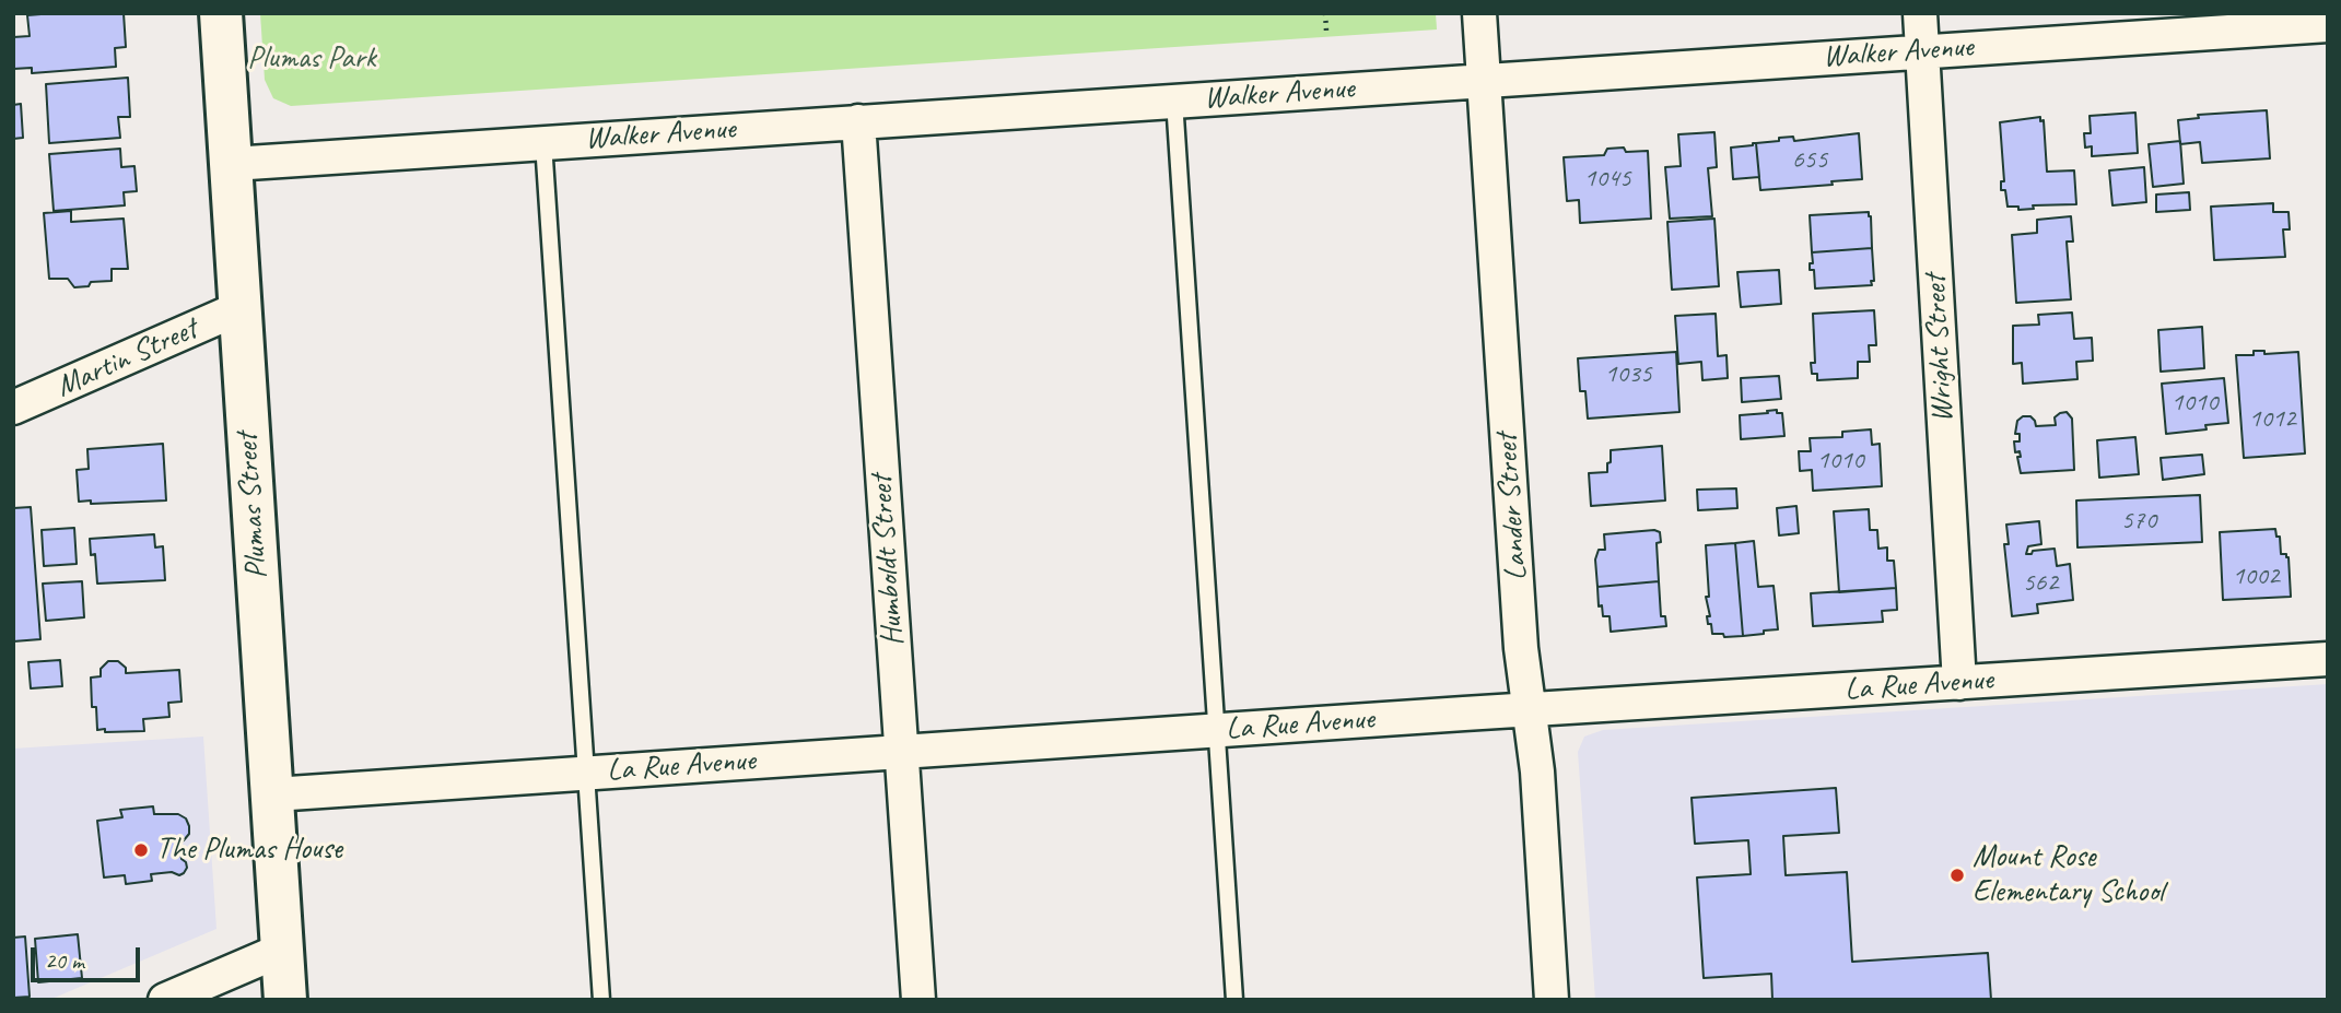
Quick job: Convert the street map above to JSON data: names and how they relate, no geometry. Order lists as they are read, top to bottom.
{
  "streets": {
    "street": [
      "Walker Avenue",
      "Wright Street",
      "Martin Street",
      "Plumas Street",
      "Lander Street",
      "Humboldt Street",
      "La Rue Avenue"
    ]
  },
  "crossings": [
    ["Walker Avenue", "Wright Street"],
    ["Walker Avenue", "Plumas Street"],
    ["Walker Avenue", "Lander Street"],
    ["Walker Avenue", "Humboldt Street"],
    ["Wright Street", "La Rue Avenue"],
    ["Martin Street", "Plumas Street"],
    ["Plumas Street", "La Rue Avenue"],
    ["Lander Street", "La Rue Avenue"],
    ["Humboldt Street", "La Rue Avenue"]
  ],
  "parks": ["Plumas Park"],
  "places": ["The Plumas House", "Mount Rose Elementary School"],
  "house_numbers": [
    "655",
    "1045",
    "1035",
    "1010",
    "1012",
    "1010",
    "570",
    "1002",
    "562"
  ],
  "scale_bar": "20 m"
}
